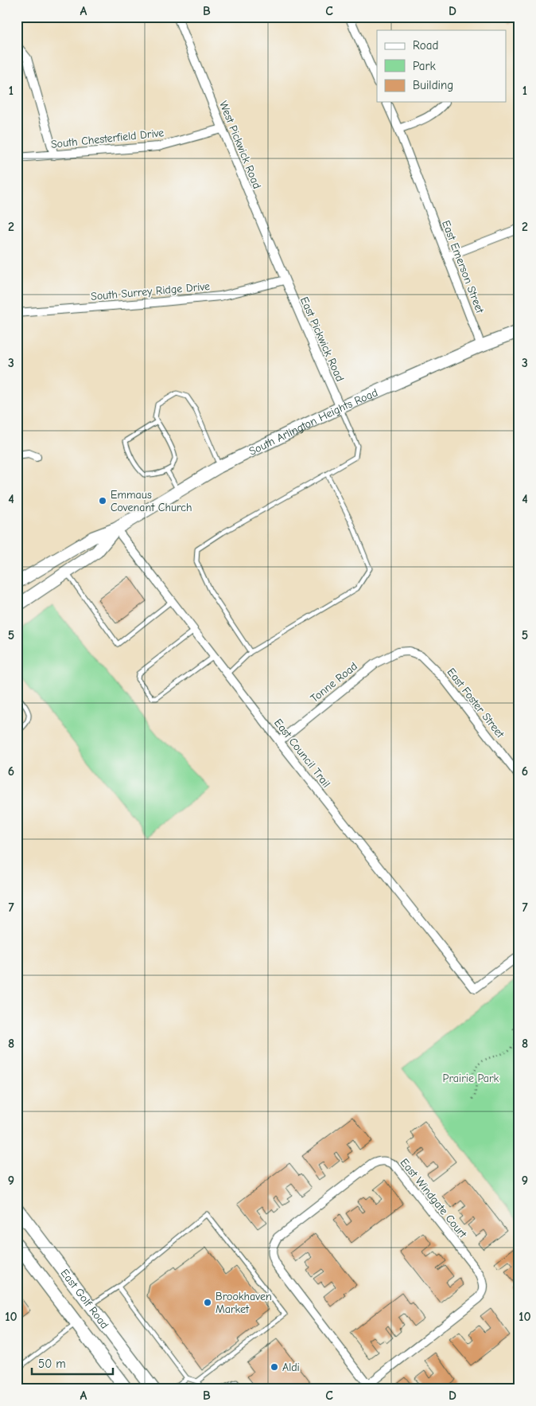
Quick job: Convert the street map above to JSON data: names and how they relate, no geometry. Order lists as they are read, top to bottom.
{
  "streets": {
    "main road": ["South Arlington Heights Road", "East Golf Road"],
    "street": [
      "South Chesterfield Drive",
      "West Pickwick Road",
      "East Emerson Street",
      "South Surrey Ridge Drive",
      "East Pickwick Road",
      "Tonne Road",
      "East Foster Street",
      "East Council Trail",
      "East Windgate Court"
    ]
  },
  "crossings": [
    ["South Chesterfield Drive", "West Pickwick Road"],
    ["West Pickwick Road", "South Surrey Ridge Drive"],
    ["West Pickwick Road", "East Pickwick Road"],
    ["East Emerson Street", "South Arlington Heights Road"],
    ["South Surrey Ridge Drive", "East Pickwick Road"],
    ["East Pickwick Road", "South Arlington Heights Road"],
    ["South Arlington Heights Road", "East Council Trail"],
    ["Tonne Road", "East Foster Street"],
    ["Tonne Road", "East Council Trail"]
  ],
  "parks": ["Prairie Park"],
  "places": ["Emmaus Covenant Church", "Brookhaven Market", "Aldi"],
  "legend": ["Road", "Park", "Building"],
  "scale_bar": "50 m",
  "grid": {
    "columns": [
      "A",
      "B",
      "C",
      "D"
    ],
    "rows": [
      "1",
      "2",
      "3",
      "4",
      "5",
      "6",
      "7",
      "8",
      "9",
      "10"
    ]
  }
}
